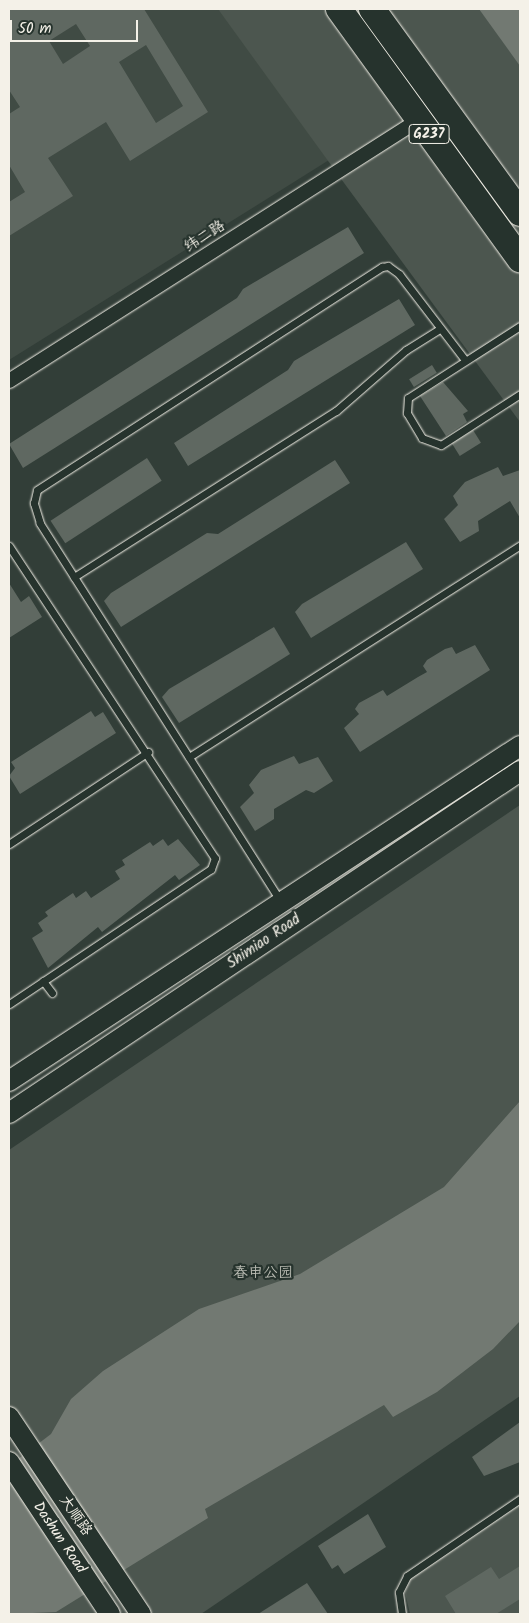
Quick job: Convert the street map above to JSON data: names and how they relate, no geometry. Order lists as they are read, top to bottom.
{
  "streets": {
    "highway": ["G237"],
    "street": [
      "纬二路",
      "Shimiao Road",
      "大顺路",
      "Dashun Road"
    ]
  },
  "crossings": [
    ["G237", "纬二路"]
  ],
  "parks": ["春申公园"],
  "scale_bar": "50 m"
}
